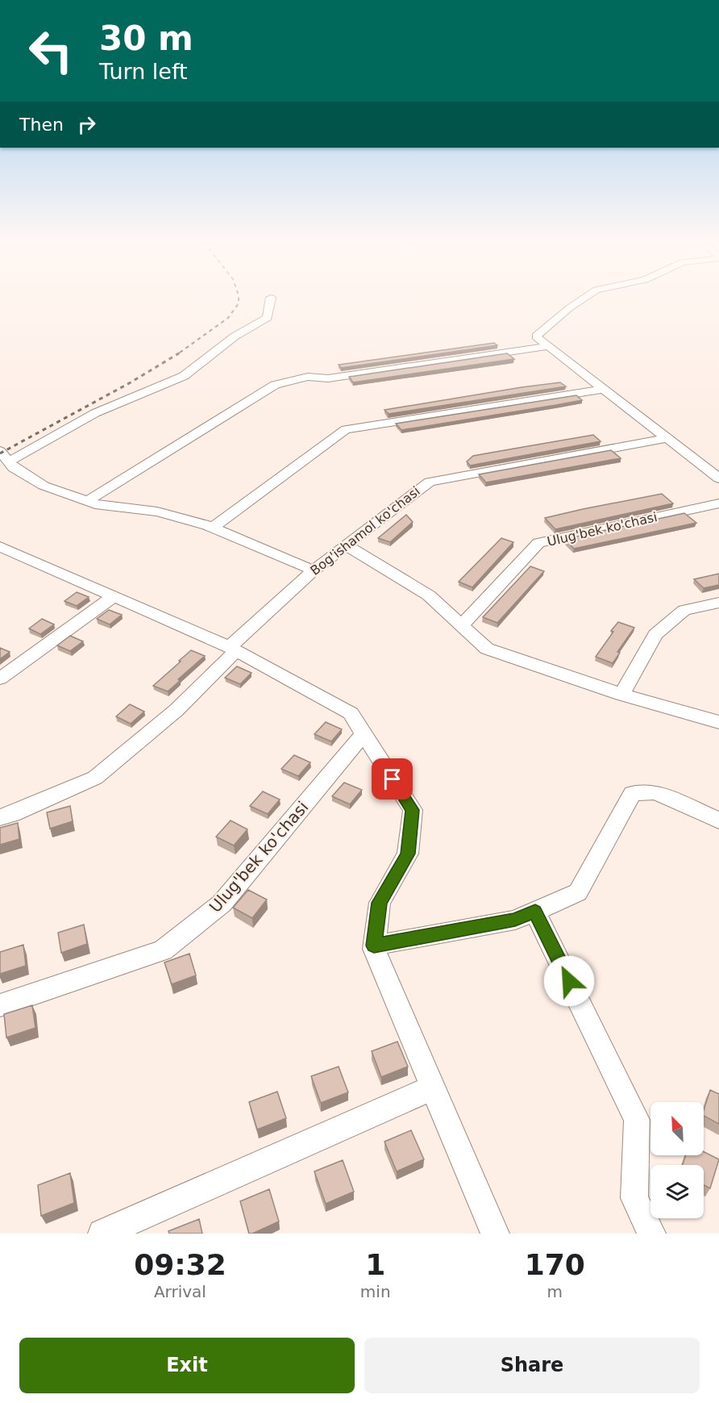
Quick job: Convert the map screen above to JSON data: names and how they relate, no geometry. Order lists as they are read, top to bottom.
{
  "streets": {
    "street": ["Ulug'bek ko'chasi", "Bog'ishamol ko'chasi"]
  },
  "north": "top left",
  "page": {
    "turn": ["30 m", "Turn left"],
    "then": "Then",
    "eta": [
      "09:32",
      "Arrival",
      "1",
      "min",
      "170",
      "m"
    ],
    "buttons": ["Exit", "Share"]
  }
}
